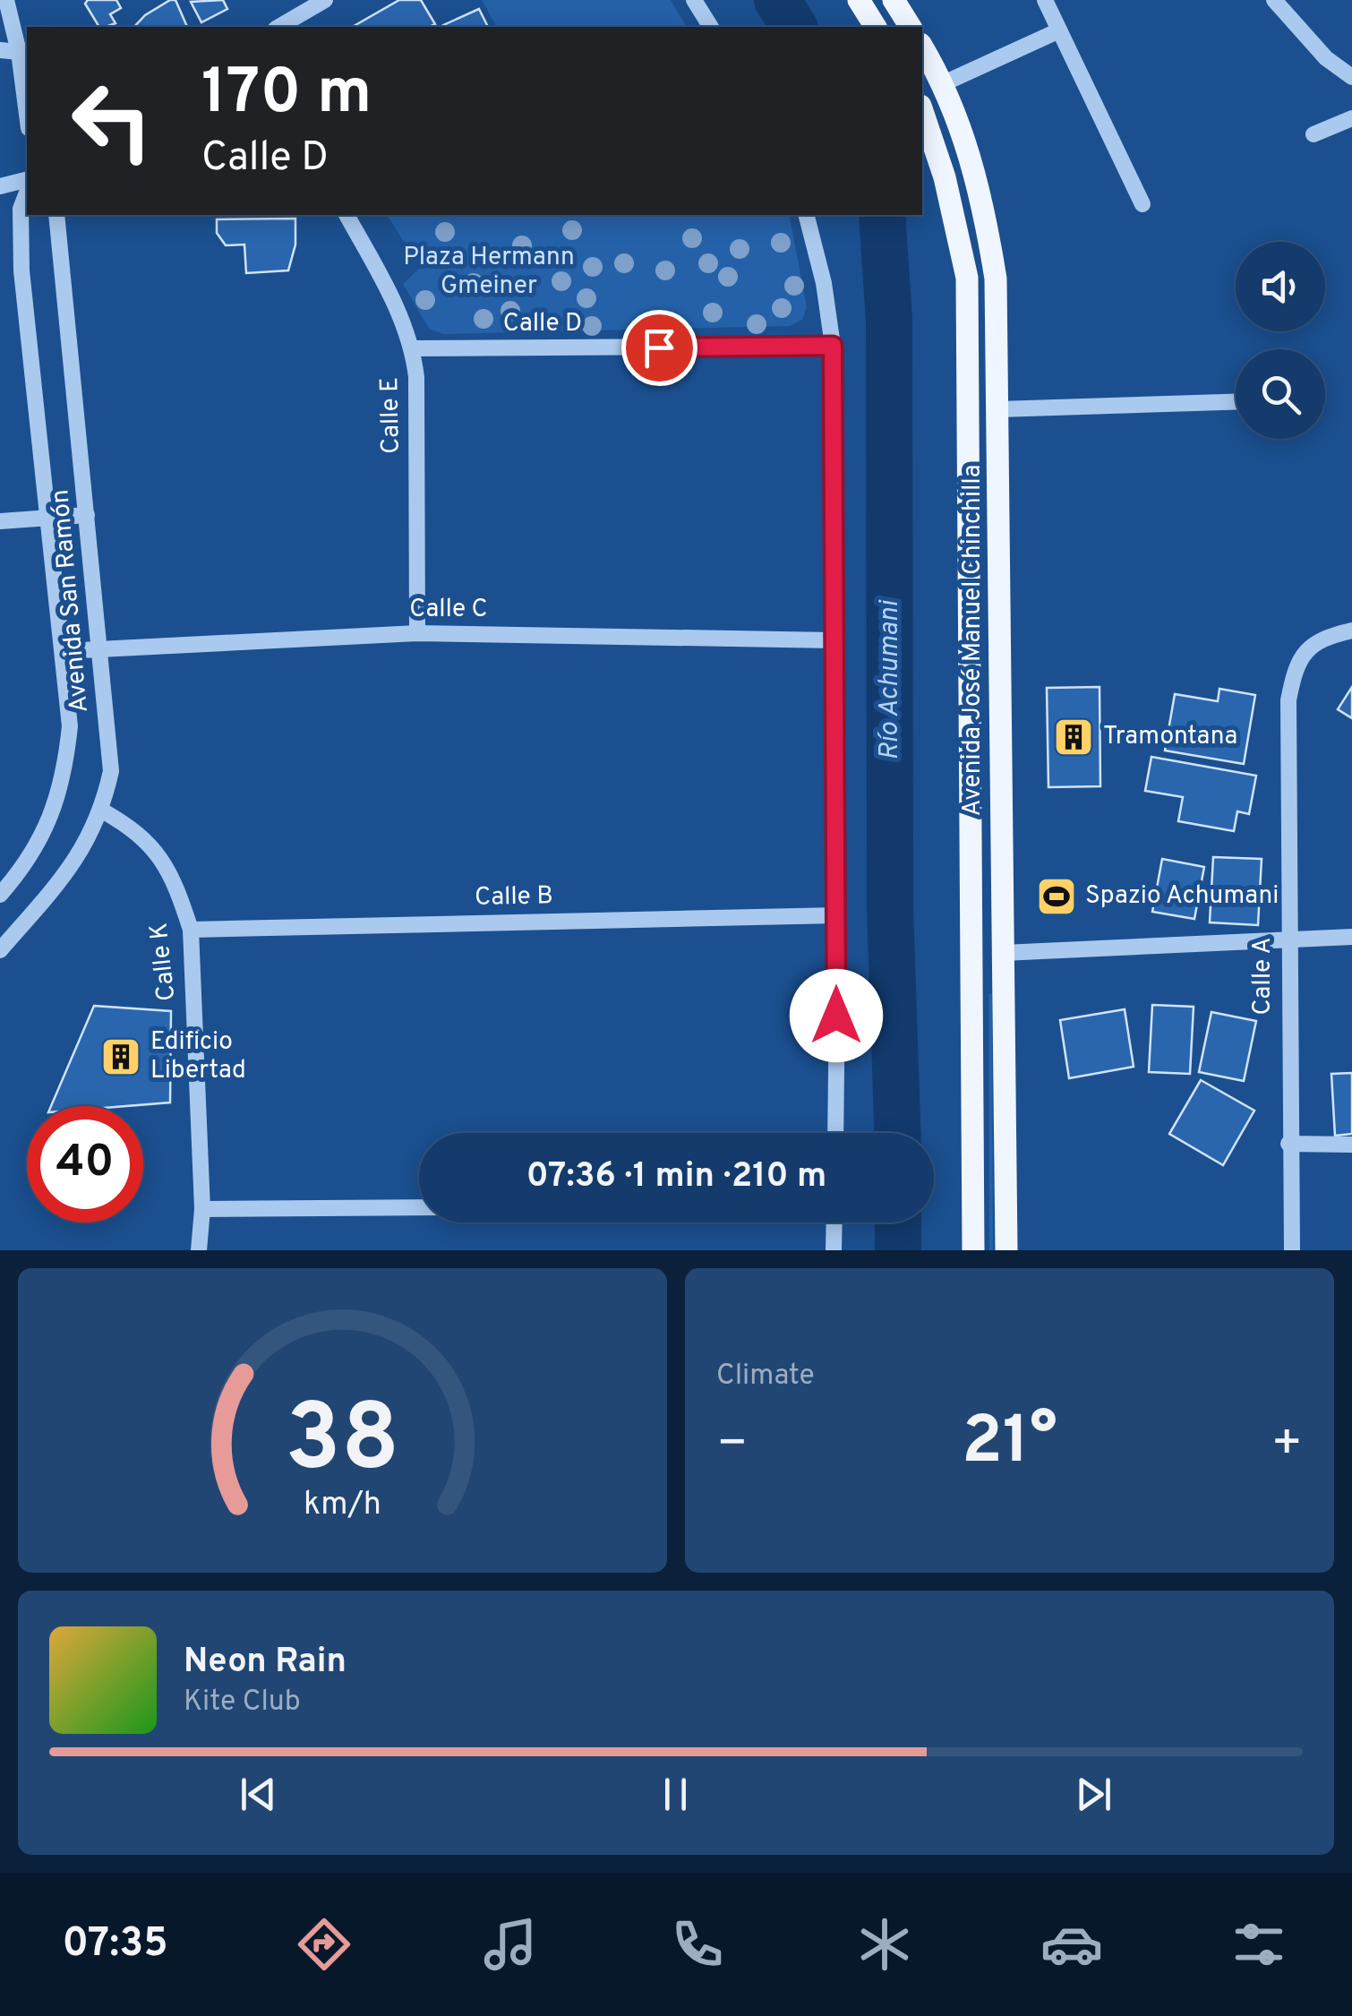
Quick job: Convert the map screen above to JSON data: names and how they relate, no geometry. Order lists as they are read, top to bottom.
{
  "streets": {
    "main road": ["Avenida José Manuel Chinchilla"],
    "street": [
      "Calle D",
      "Calle E",
      "Avenida San Ramón",
      "Calle C",
      "Calle B",
      "Calle K",
      "Calle A"
    ]
  },
  "crossings": [
    ["Calle D", "Calle E"],
    ["Calle E", "Calle C"],
    ["Avenida San Ramón", "Calle C"],
    ["Avenida San Ramón", "Calle K"],
    ["Calle B", "Calle K"]
  ],
  "water": ["Río Achumani"],
  "parks": ["Plaza Hermann Gmeiner"],
  "places": {
    "building": ["Tramontana", "Edificio Libertad"],
    "sports": ["Spazio Achumani"]
  },
  "page": {
    "turn": ["170 m", "Calle D"],
    "limit": "40",
    "trip": "07:36 · 1 min · 210 m",
    "tile": "Climate",
    "heat": ["−", "21°", "+"],
    "song": ["Neon Rain", "Kite Club"],
    "tabs": "07:35",
    "gauge": ["38", "km/h"]
  }
}
